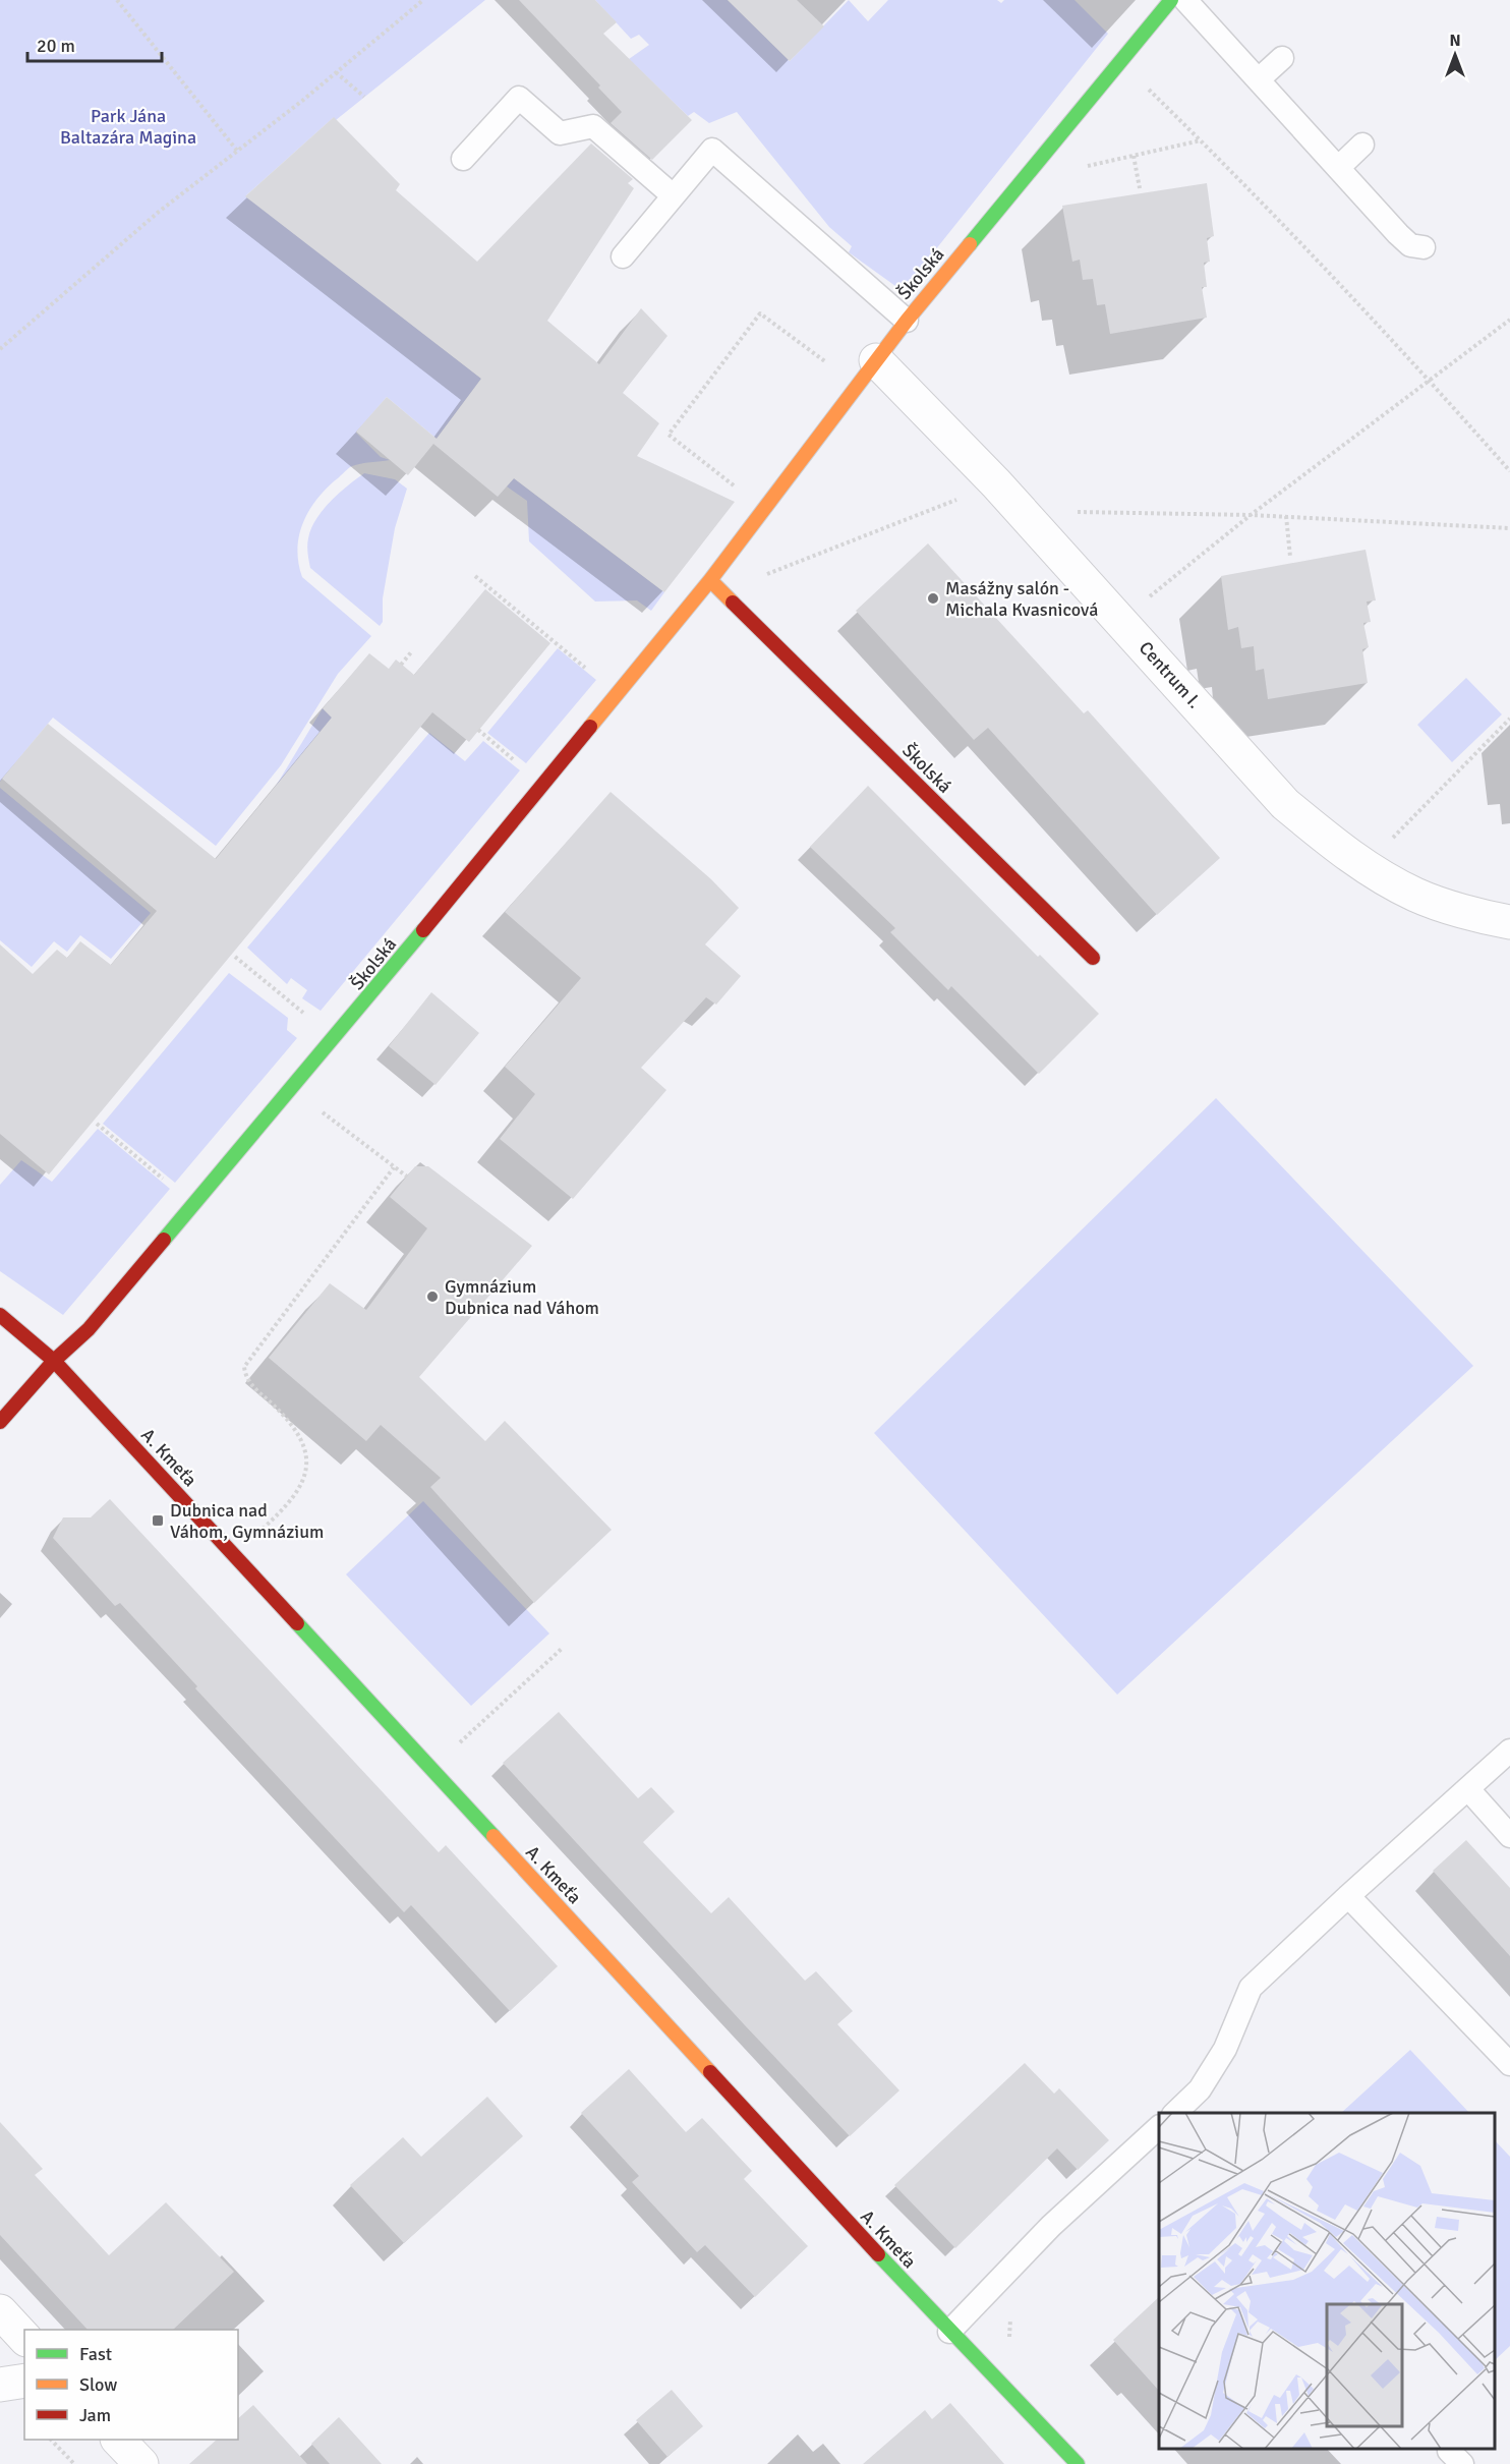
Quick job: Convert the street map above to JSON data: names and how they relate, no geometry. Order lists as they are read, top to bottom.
{
  "streets": {
    "street": ["Školská", "Centrum I.", "A. Kmeťa"]
  },
  "crossings": [
    ["Školská", "Centrum I."],
    ["Školská", "A. Kmeťa"]
  ],
  "parks": ["Park Jána Baltazára Magina"],
  "places": {
    "other": ["Masážny salón - Michala Kvasnicová", "Gymnázium Dubnica nad Váhom"],
    "transit": ["Dubnica nad Váhom, Gymnázium"]
  },
  "legend": ["Fast", "Slow", "Jam"],
  "scale_bar": "20 m",
  "north": "top"
}
